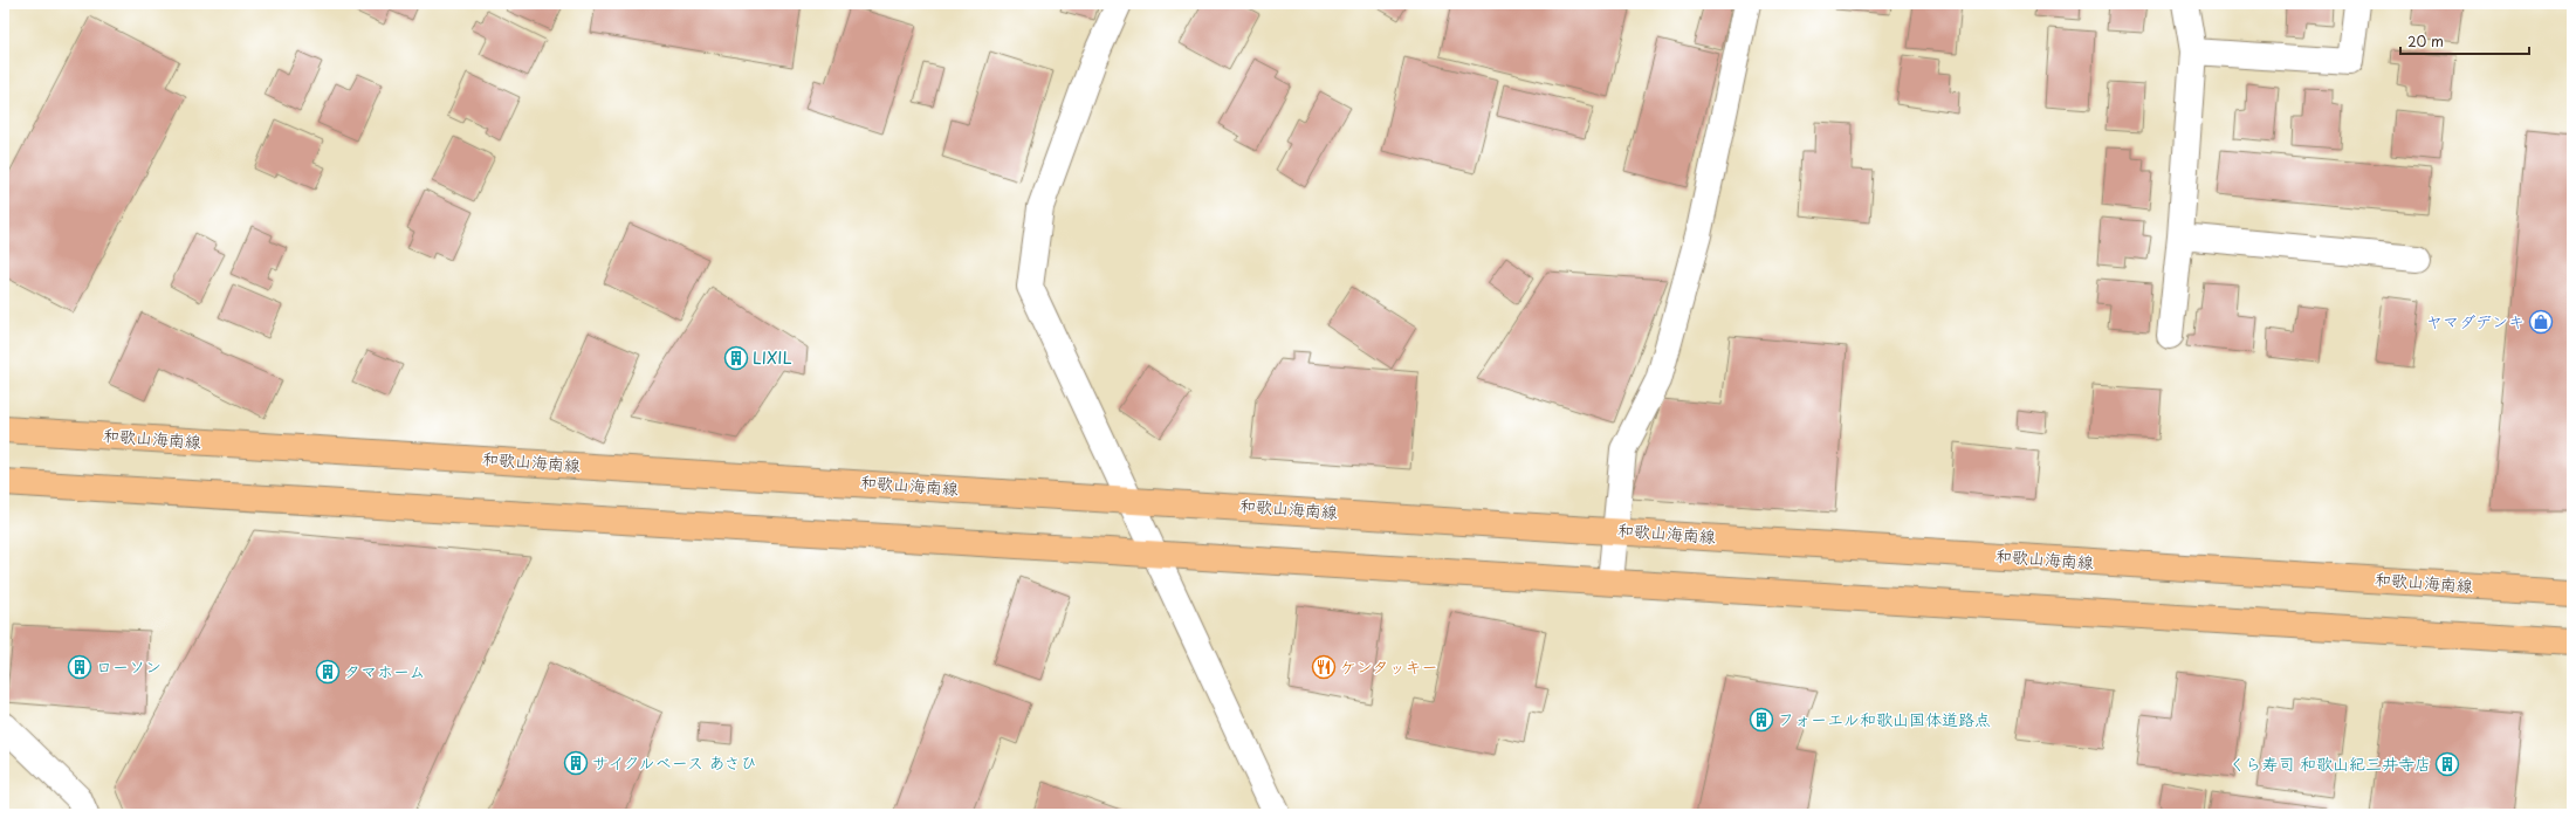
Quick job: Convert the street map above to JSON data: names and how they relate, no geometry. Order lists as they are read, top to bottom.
{
  "streets": {
    "main road": ["和歌山海南線"]
  },
  "places": {
    "shop": ["ヤマダデンキ"],
    "building": [
      "LIXIL",
      "ローソン",
      "タマホーム",
      "フォーエル和歌山国体道路点",
      "サイクルベース あさひ",
      "くら寿司 和歌山紀三井寺店"
    ],
    "restaurant": ["ケンタッキー"]
  },
  "scale_bar": "20 m"
}
